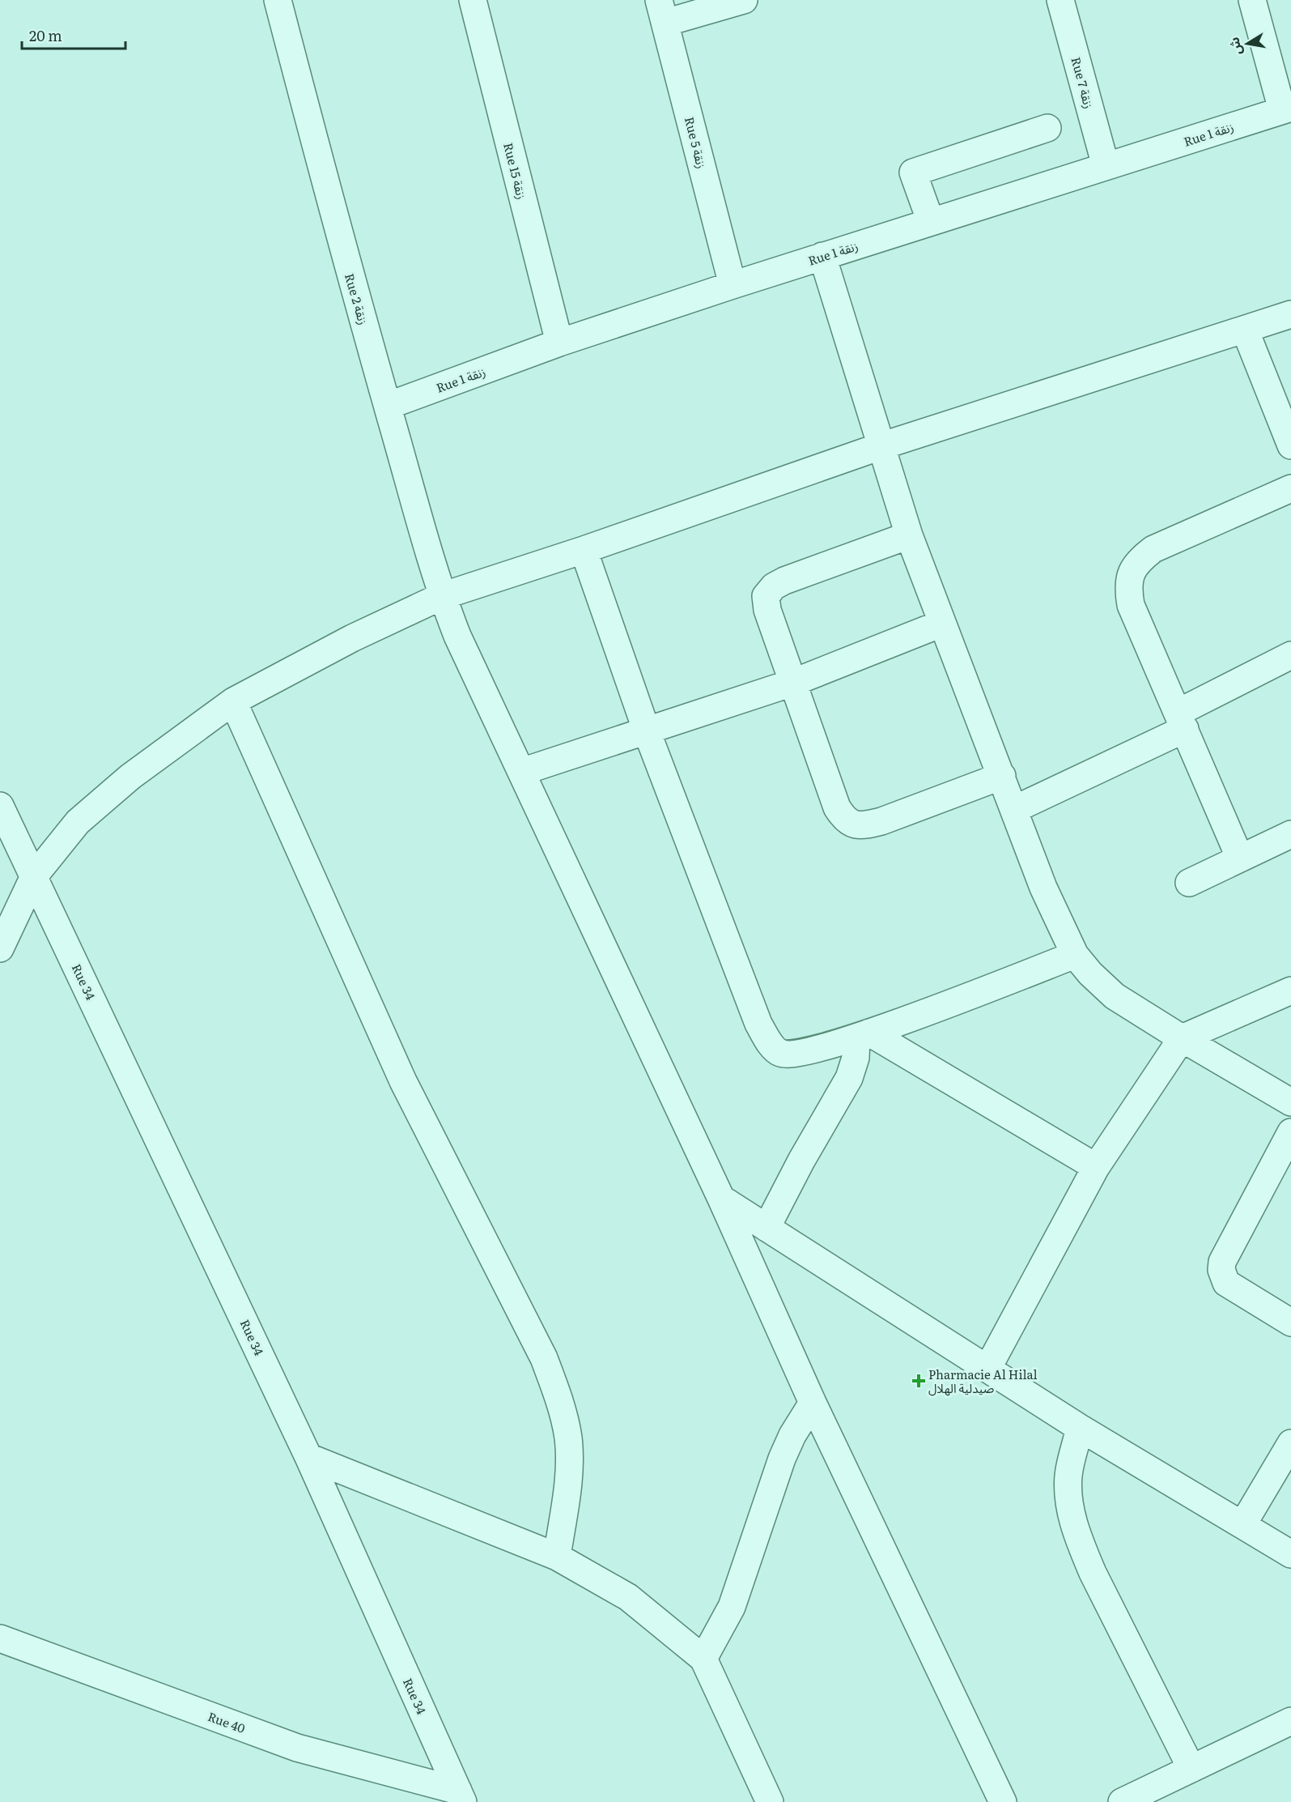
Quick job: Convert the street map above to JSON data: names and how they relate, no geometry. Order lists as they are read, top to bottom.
{
  "streets": {
    "street": [
      "Rue 7 زنقة",
      "Rue 1 زنقة",
      "Rue 5 زنقة",
      "Rue 15 زنقة",
      "Rue 2 زنقة",
      "Rue 34",
      "Rue 40"
    ]
  },
  "crossings": [
    ["Rue 7 زنقة", "Rue 1 زنقة"],
    ["Rue 1 زنقة", "Rue 5 زنقة"],
    ["Rue 1 زنقة", "Rue 15 زنقة"],
    ["Rue 1 زنقة", "Rue 2 زنقة"],
    ["Rue 34", "Rue 40"]
  ],
  "places": {
    "health": ["Pharmacie Al Hilal صيدلية الهلال"]
  },
  "scale_bar": "20 m",
  "north": "left"
}
